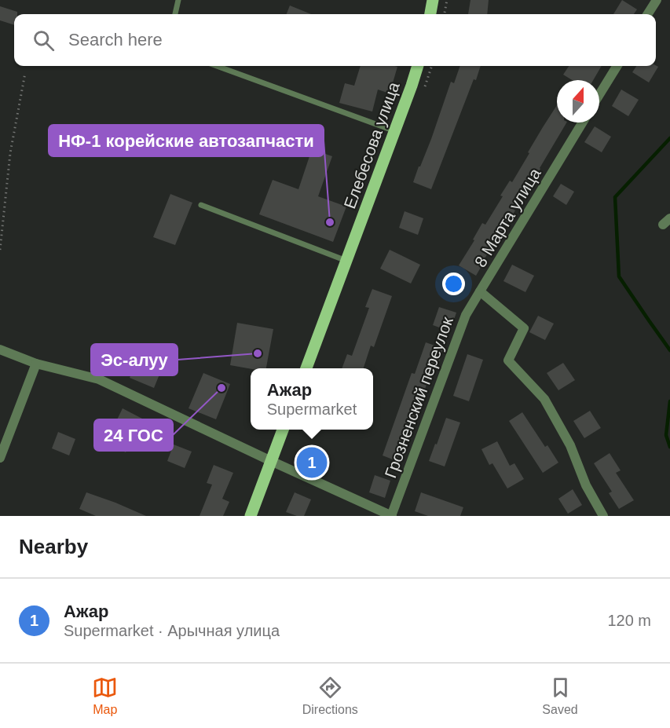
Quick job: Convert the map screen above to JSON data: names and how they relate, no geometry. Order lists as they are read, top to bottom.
{
  "streets": {
    "main road": ["Елебесова улица"],
    "street": ["8 Марта улица", "Грозненский переулок"]
  },
  "crossings": [
    ["8 Марта улица", "Грозненский переулок"]
  ],
  "places": ["НФ-1 корейские автозапчасти", "Эс-алуу", "24 ГОС"],
  "north": "top",
  "page": {
    "search": "Search here",
    "popup": ["Ажар", "Supermarket"],
    "pins": "1",
    "heading": "Nearby",
    "list": [
      {
        "mark": "1",
        "name": "Ажар",
        "note": "Supermarket · Арычная улица",
        "value": "120 m"
      }
    ],
    "nav": ["Map", "Directions", "Saved"]
  }
}
